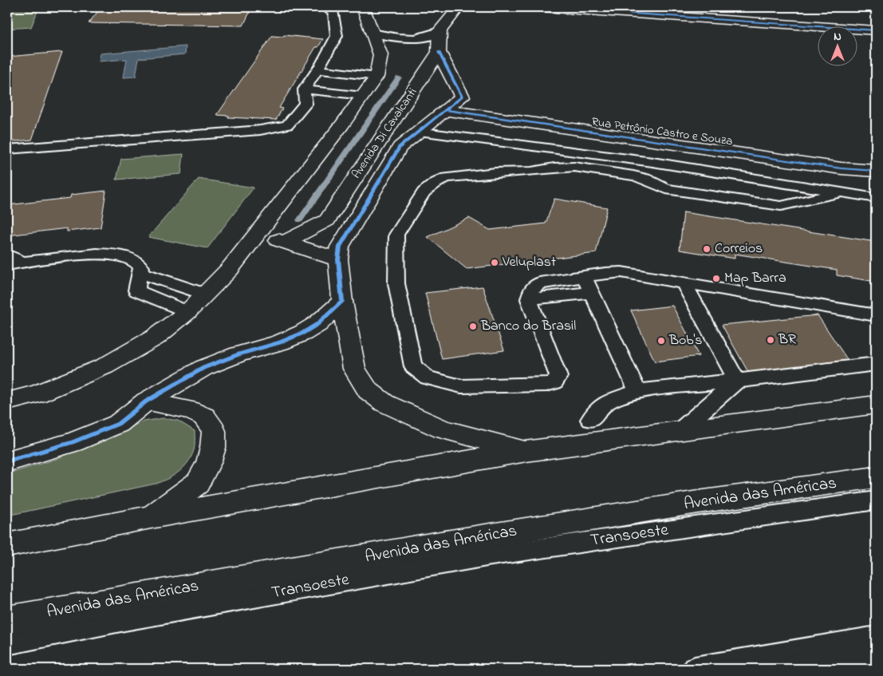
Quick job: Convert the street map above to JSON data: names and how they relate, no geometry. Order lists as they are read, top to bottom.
{
  "streets": {
    "main road": ["Rua Petrônio Castro e Souza", "Avenida Di Cavalcanti", "Avenida das Américas"],
    "lane": ["Transoeste"]
  },
  "crossings": [
    ["Rua Petrônio Castro e Souza", "Avenida Di Cavalcanti"]
  ],
  "places": [
    "Correios",
    "Veluplast",
    "Map Barra",
    "Banco do Brasil",
    "BR",
    "Bob's"
  ],
  "north": "top"
}
